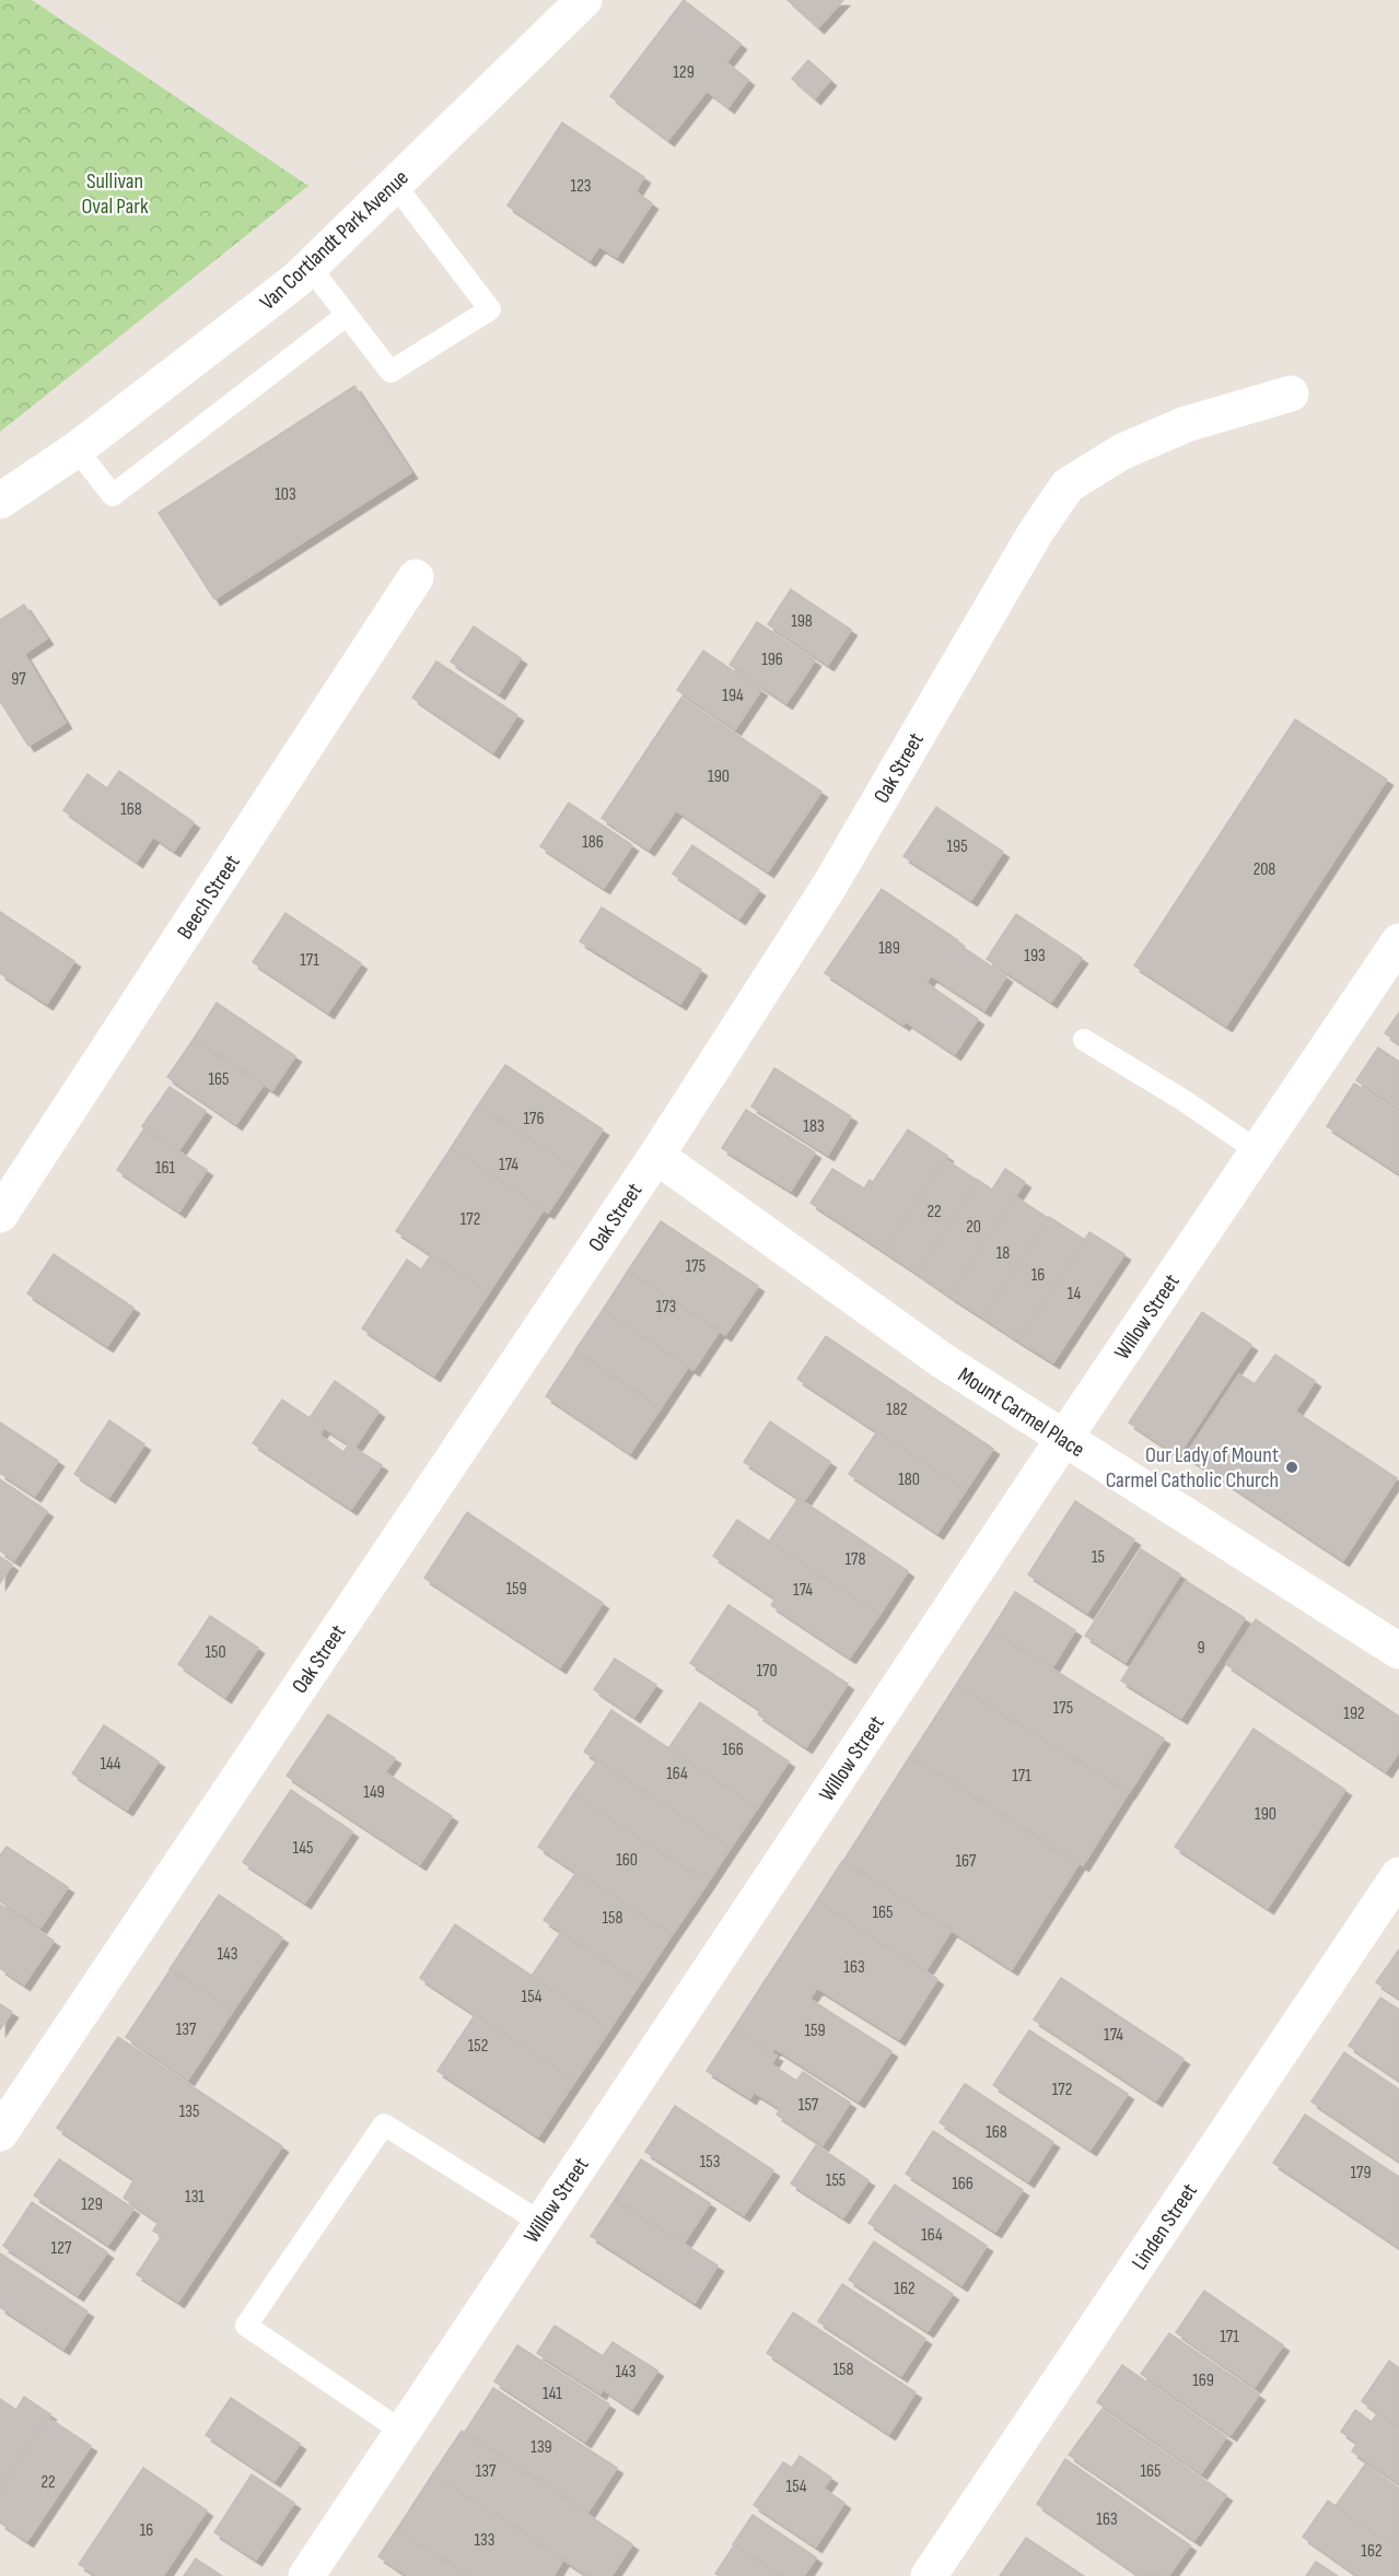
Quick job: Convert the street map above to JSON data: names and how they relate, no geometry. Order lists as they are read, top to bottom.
{
  "streets": {
    "street": [
      "Van Cortlandt Park Avenue",
      "Oak Street",
      "Beech Street",
      "Willow Street",
      "Mount Carmel Place",
      "Linden Street"
    ]
  },
  "crossings": [
    ["Oak Street", "Mount Carmel Place"],
    ["Willow Street", "Mount Carmel Place"]
  ],
  "parks": ["Sullivan Oval Park"],
  "places": ["Our Lady of Mount Carmel Catholic Church"],
  "house_numbers": [
    "129",
    "123",
    "103",
    "198",
    "196",
    "97",
    "194",
    "190",
    "168",
    "186",
    "195",
    "208",
    "189",
    "193",
    "171",
    "165",
    "176",
    "183",
    "174",
    "161",
    "22",
    "172",
    "20",
    "18",
    "175",
    "16",
    "14",
    "173",
    "182",
    "180",
    "15",
    "178",
    "159",
    "174",
    "9",
    "150",
    "170",
    "175",
    "192",
    "166",
    "144",
    "164",
    "171",
    "149",
    "190",
    "145",
    "160",
    "167",
    "165",
    "158",
    "143",
    "163",
    "154",
    "137",
    "159",
    "174",
    "152",
    "172",
    "157",
    "135",
    "168",
    "153",
    "179",
    "155",
    "166",
    "131",
    "129",
    "164",
    "127",
    "162",
    "171",
    "158",
    "143",
    "169",
    "141",
    "139",
    "137",
    "165",
    "22",
    "154",
    "163",
    "16",
    "133",
    "162"
  ]
}
